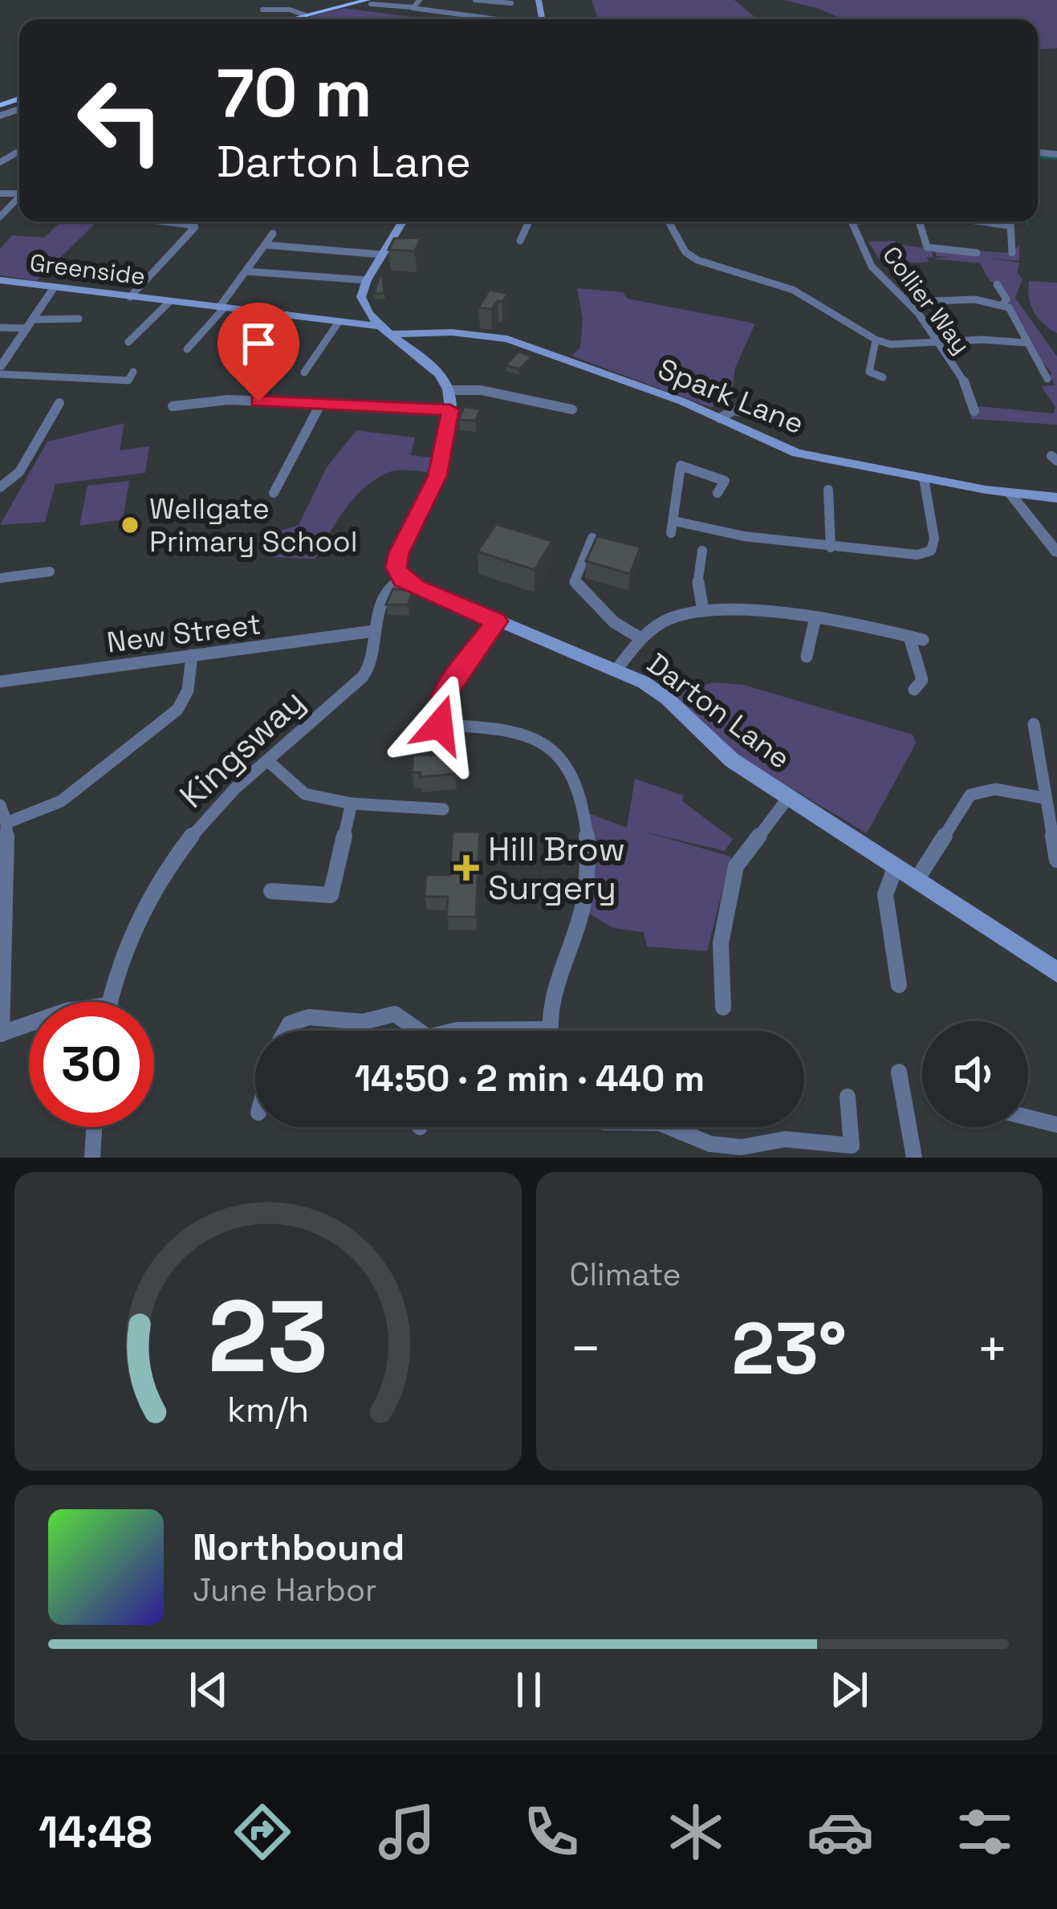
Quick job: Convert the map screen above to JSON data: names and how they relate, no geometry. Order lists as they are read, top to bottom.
{
  "streets": {
    "main road": ["Greenside", "Spark Lane", "Darton Lane"],
    "street": ["Collier Way", "New Street", "Kingsway"]
  },
  "crossings": [
    ["Greenside", "Spark Lane"],
    ["New Street", "Kingsway"],
    ["Darton Lane", "Kingsway"]
  ],
  "places": {
    "other": ["Wellgate Primary School"],
    "health": ["Hill Brow Surgery"]
  },
  "page": {
    "turn": ["70 m", "Darton Lane"],
    "limit": "30",
    "trip": "14:50 · 2 min · 440 m",
    "tile": "Climate",
    "heat": ["−", "23°", "+"],
    "song": ["Northbound", "June Harbor"],
    "tabs": "14:48",
    "gauge": ["23", "km/h"]
  }
}
